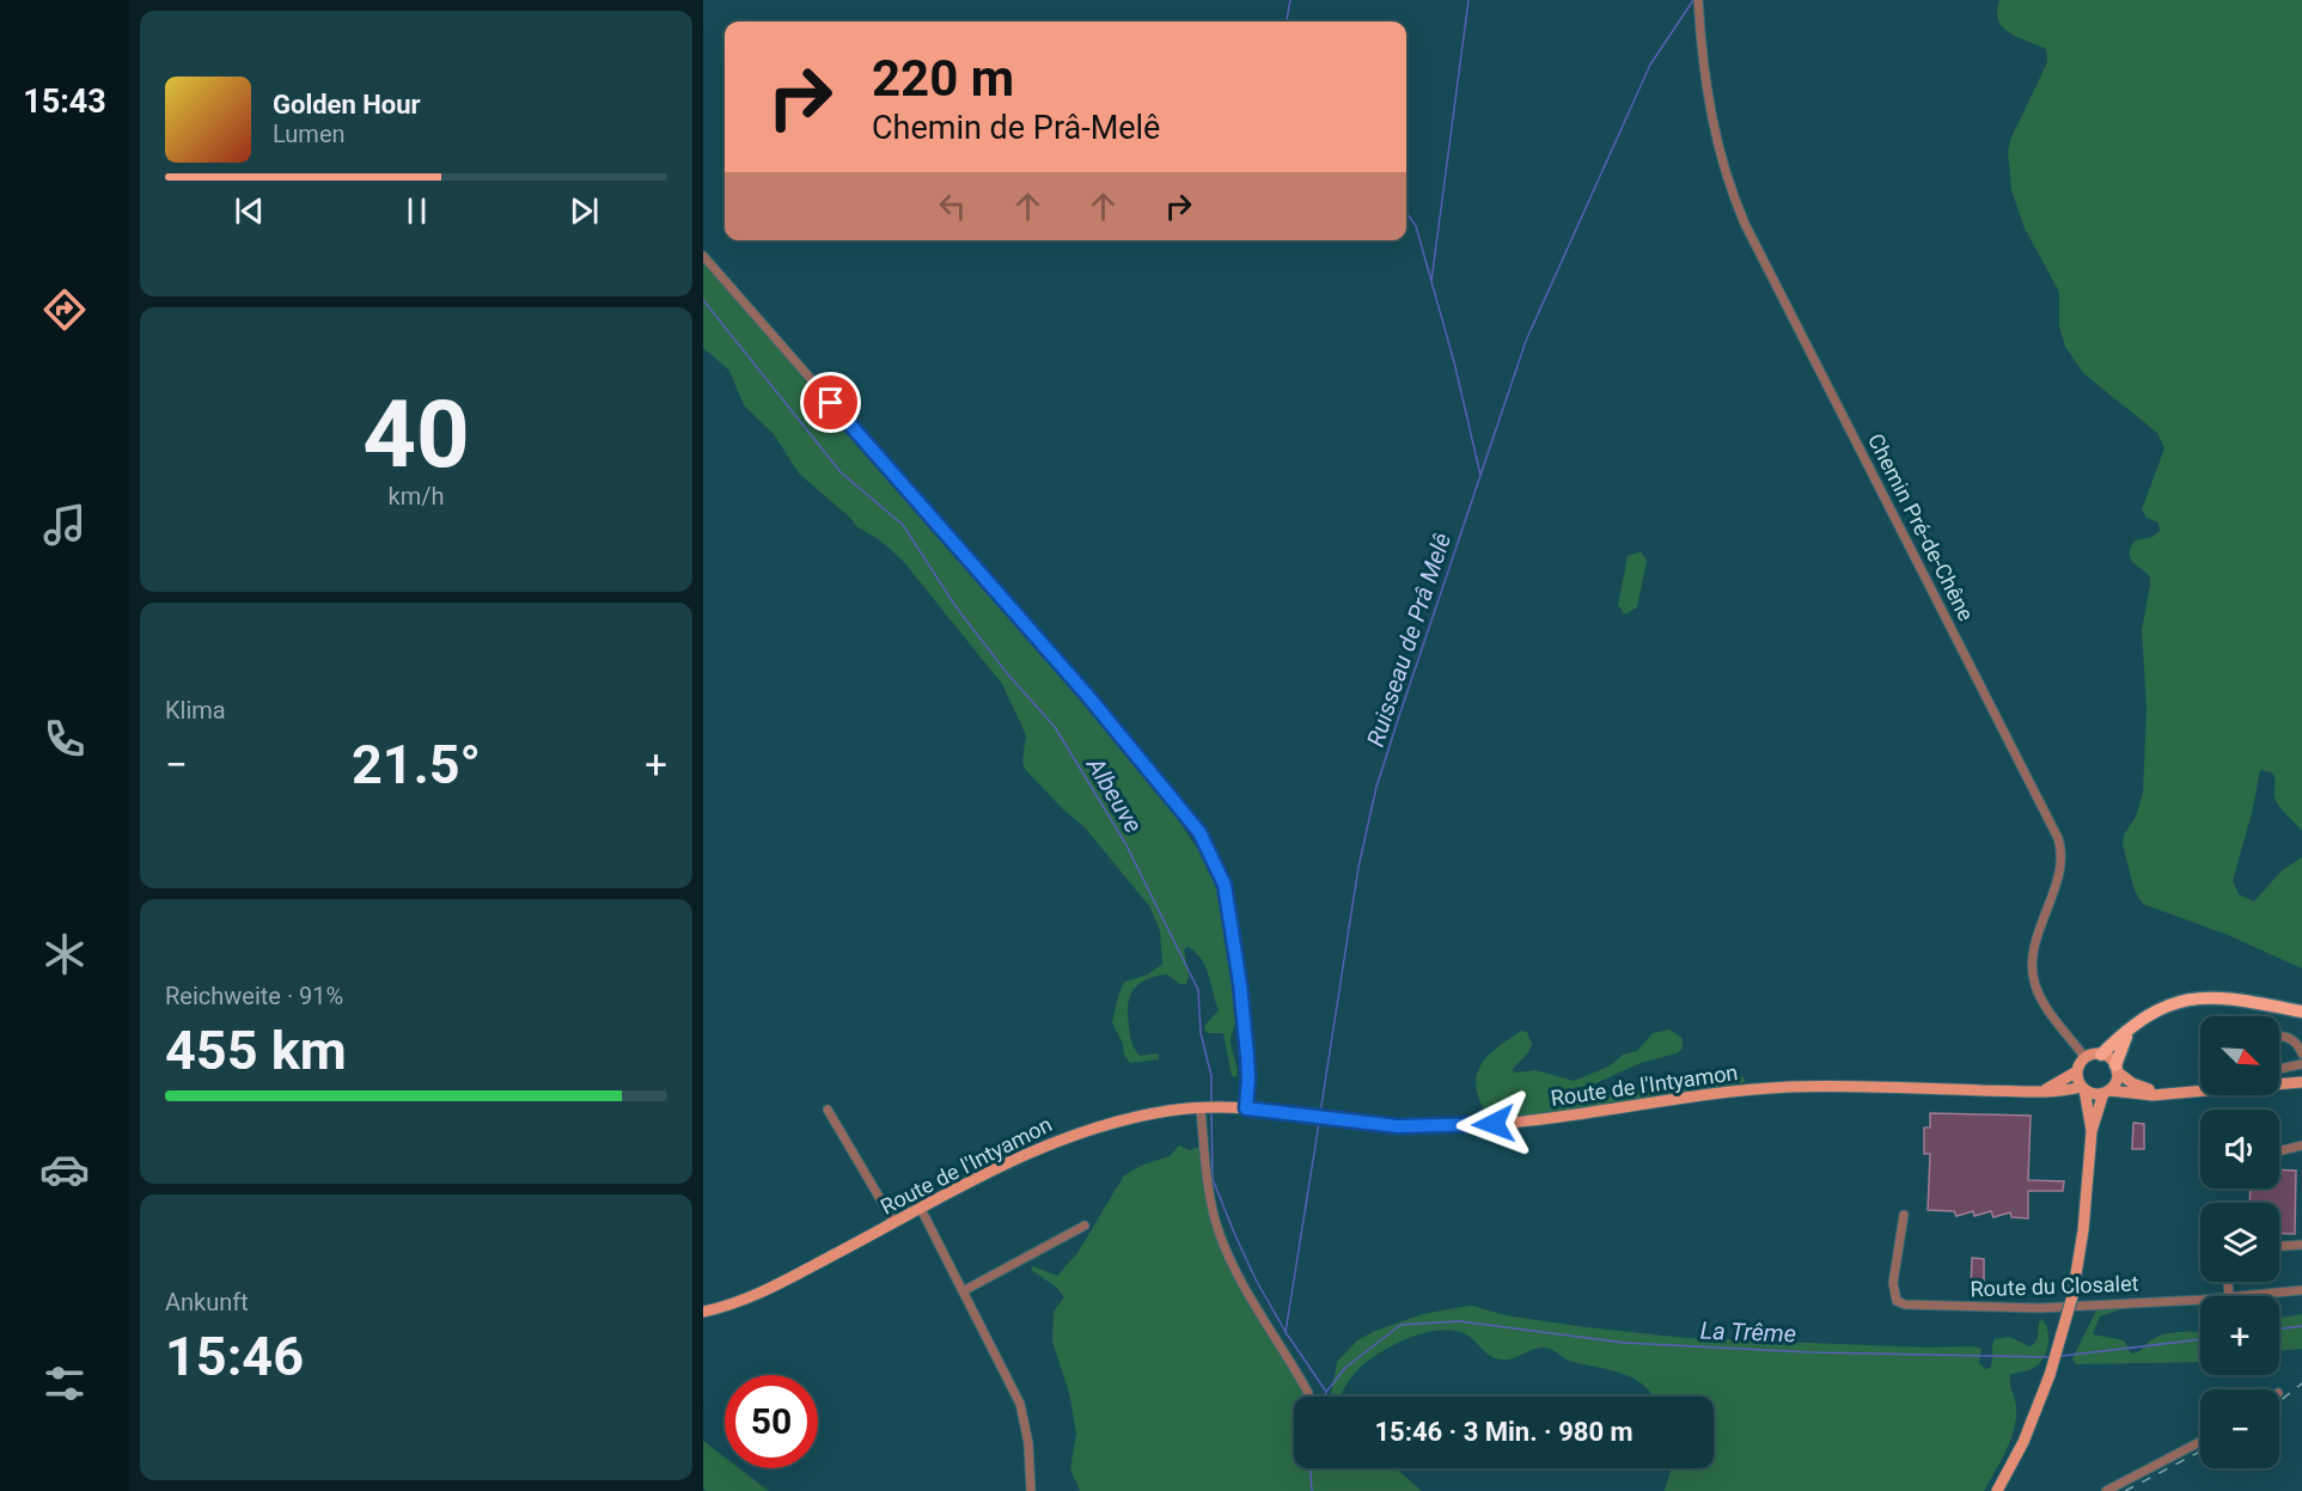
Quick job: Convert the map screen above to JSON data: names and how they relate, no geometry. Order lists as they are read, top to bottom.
{
  "streets": {
    "main road": ["Route de l'Intyamon"],
    "street": ["Chemin Pré-de-Chêne", "Route du Closalet"]
  },
  "crossings": [
    ["Chemin Pré-de-Chêne", "Route de l'Intyamon"]
  ],
  "water": ["Ruisseau de Prâ Melê", "Albeuve", "La Trême"],
  "north": "bottom right",
  "page": {
    "tabs": "15:43",
    "turn": ["220 m", "Chemin de Prâ-Melê"],
    "song": ["Golden Hour", "Lumen"],
    "tile": [
      ["40", "km/h"],
      "Klima",
      ["Reichweite · 91%", "455 km"],
      ["Ankunft", "15:46"]
    ],
    "heat": ["−", "21.5°", "+"],
    "map_buttons": ["+", "−"],
    "limit": "50",
    "trip": "15:46 · 3 Min. · 980 m"
  }
}
